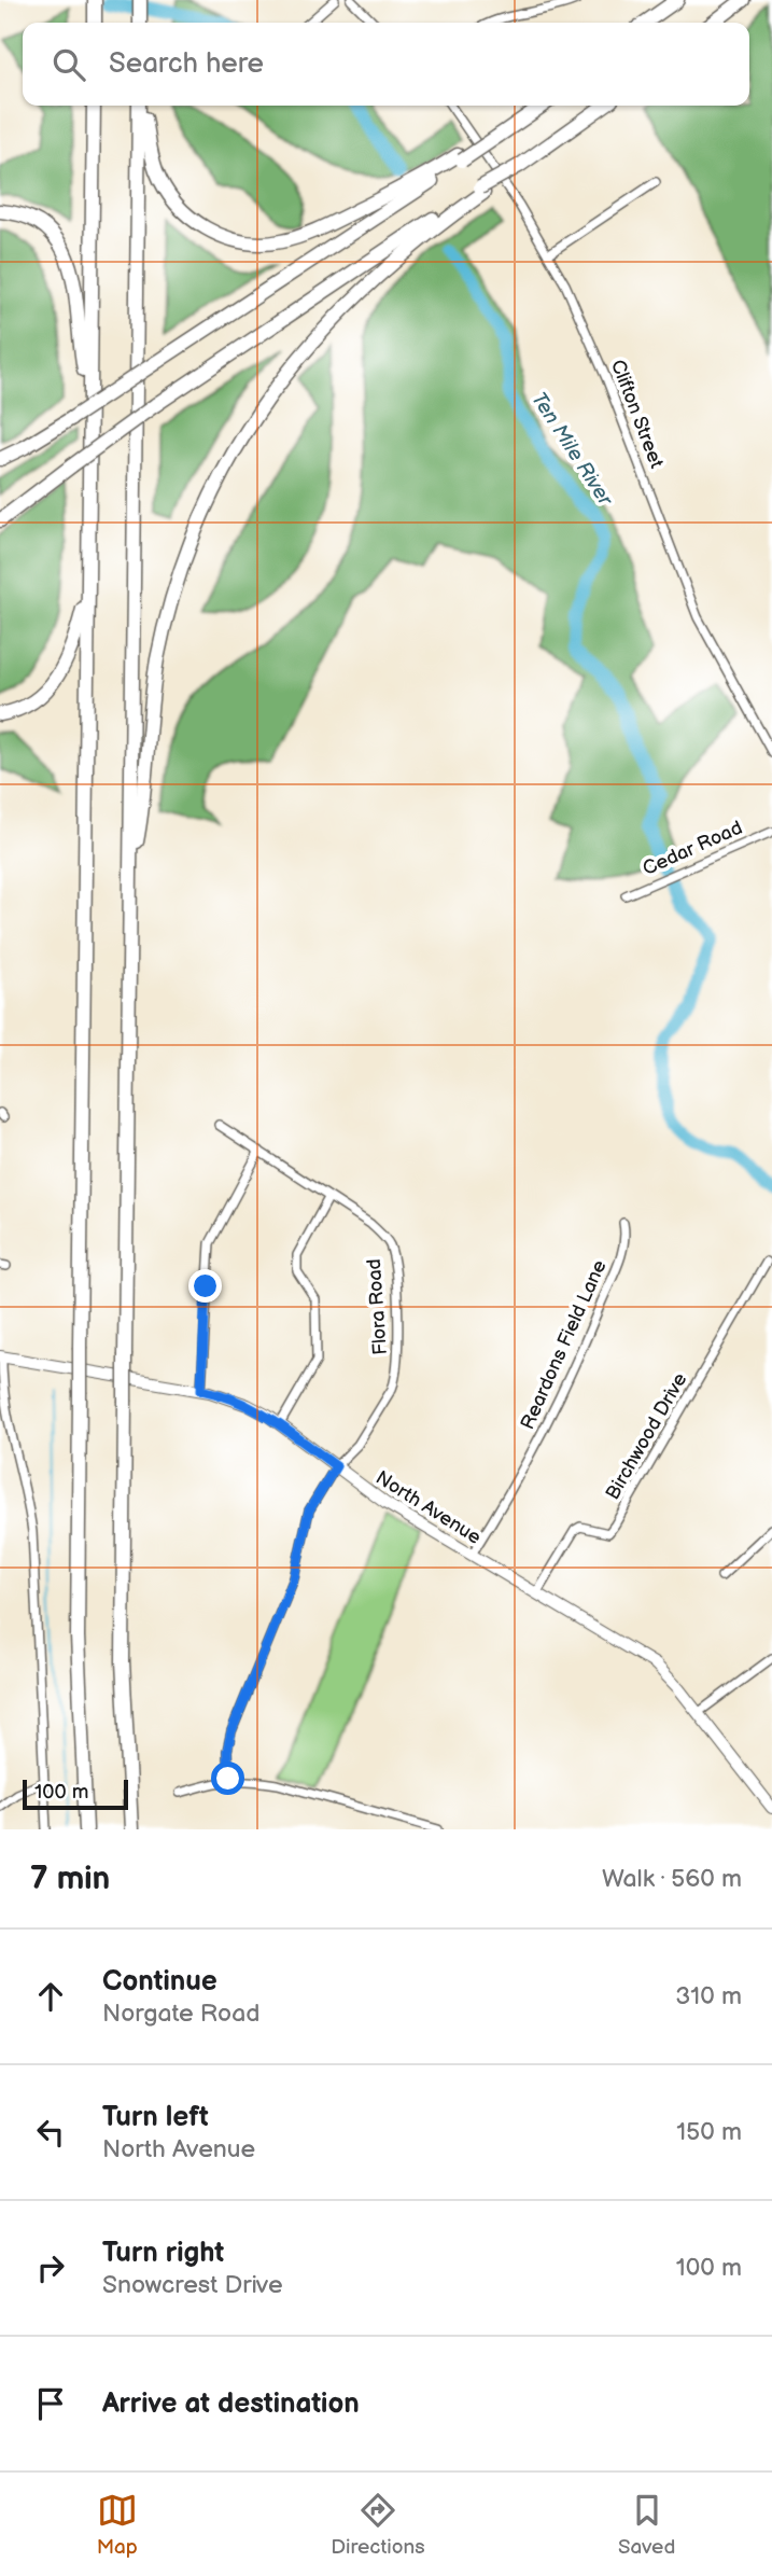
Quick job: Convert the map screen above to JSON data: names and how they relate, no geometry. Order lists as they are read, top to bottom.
{
  "streets": {
    "main road": ["North Avenue"],
    "street": [
      "Clifton Street",
      "Cedar Road",
      "Flora Road",
      "Reardons Field Lane",
      "Birchwood Drive"
    ]
  },
  "crossings": [
    ["Flora Road", "North Avenue"],
    ["Reardons Field Lane", "North Avenue"],
    ["Birchwood Drive", "North Avenue"]
  ],
  "water": ["Ten Mile River"],
  "scale_bar": "100 m",
  "page": {
    "search": "Search here",
    "scale": "100 m",
    "heading": ["7 min", "Walk · 560 m"],
    "list": [
      ["Continue", "Norgate Road", "310 m"],
      ["Turn left", "North Avenue", "150 m"],
      ["Turn right", "Snowcrest Drive", "100 m"],
      "Arrive at destination"
    ],
    "nav": ["Map", "Directions", "Saved"]
  }
}
